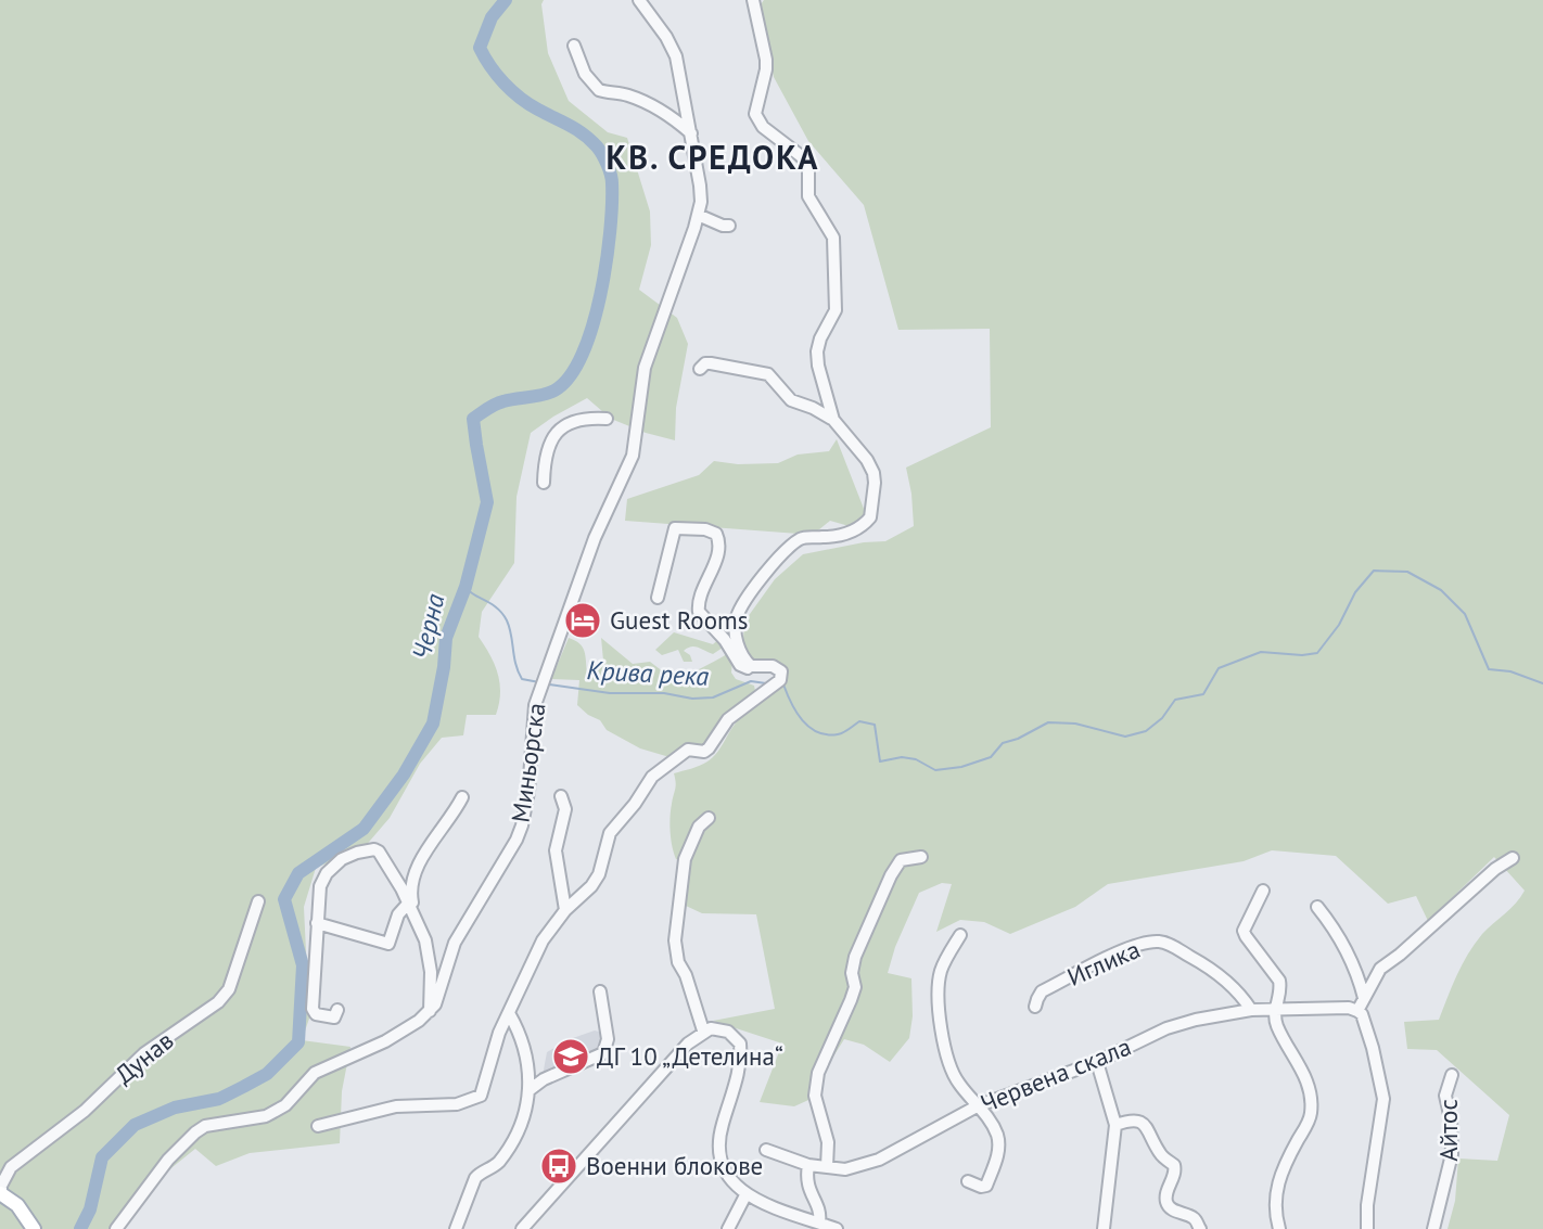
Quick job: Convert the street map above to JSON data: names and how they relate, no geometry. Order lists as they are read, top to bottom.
{
  "streets": {
    "street": [
      "Миньорска",
      "Иглика",
      "Дунав",
      "Червена скала",
      "Айтос"
    ]
  },
  "crossings": [
    ["Иглика", "Червена скала"]
  ],
  "districts": ["КВ. СРЕДОКА"],
  "water": ["Черна", "Крива река"],
  "places": {
    "hotel": ["Guest Rooms"],
    "school or university": ["ДГ 10 „Детелина“"],
    "bus stop": ["Военни блокове"]
  }
}
